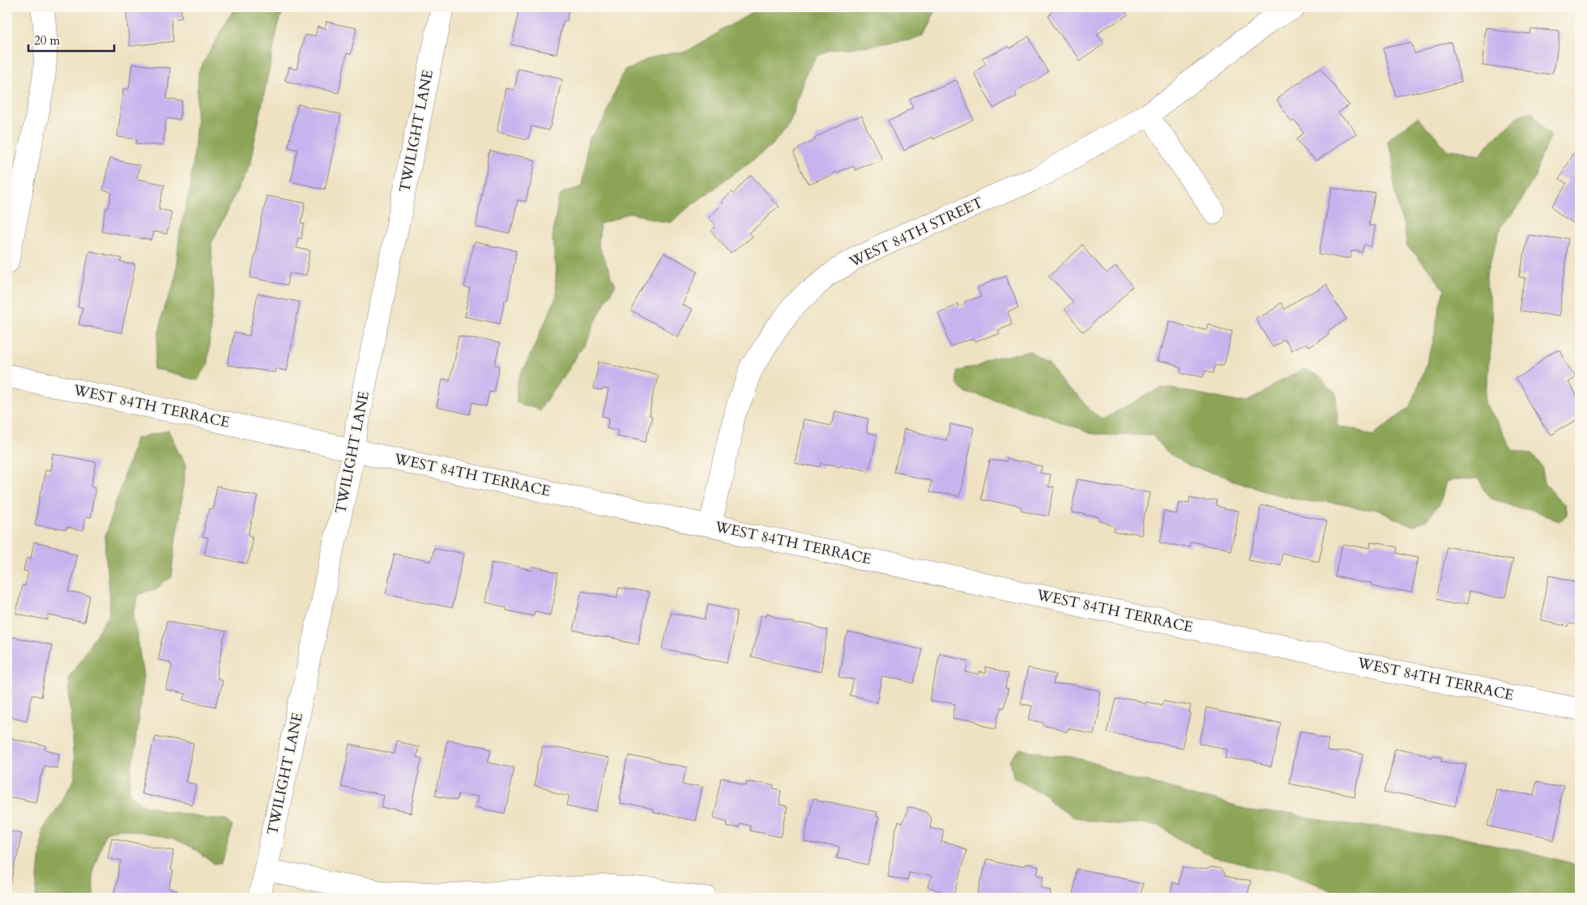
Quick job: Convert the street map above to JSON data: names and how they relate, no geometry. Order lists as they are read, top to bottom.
{
  "streets": {
    "street": ["TWILIGHT LANE", "WEST 84TH STREET", "WEST 84TH TERRACE"]
  },
  "crossings": [
    ["TWILIGHT LANE", "WEST 84TH TERRACE"],
    ["WEST 84TH STREET", "WEST 84TH TERRACE"]
  ],
  "scale_bar": "20 m"
}
